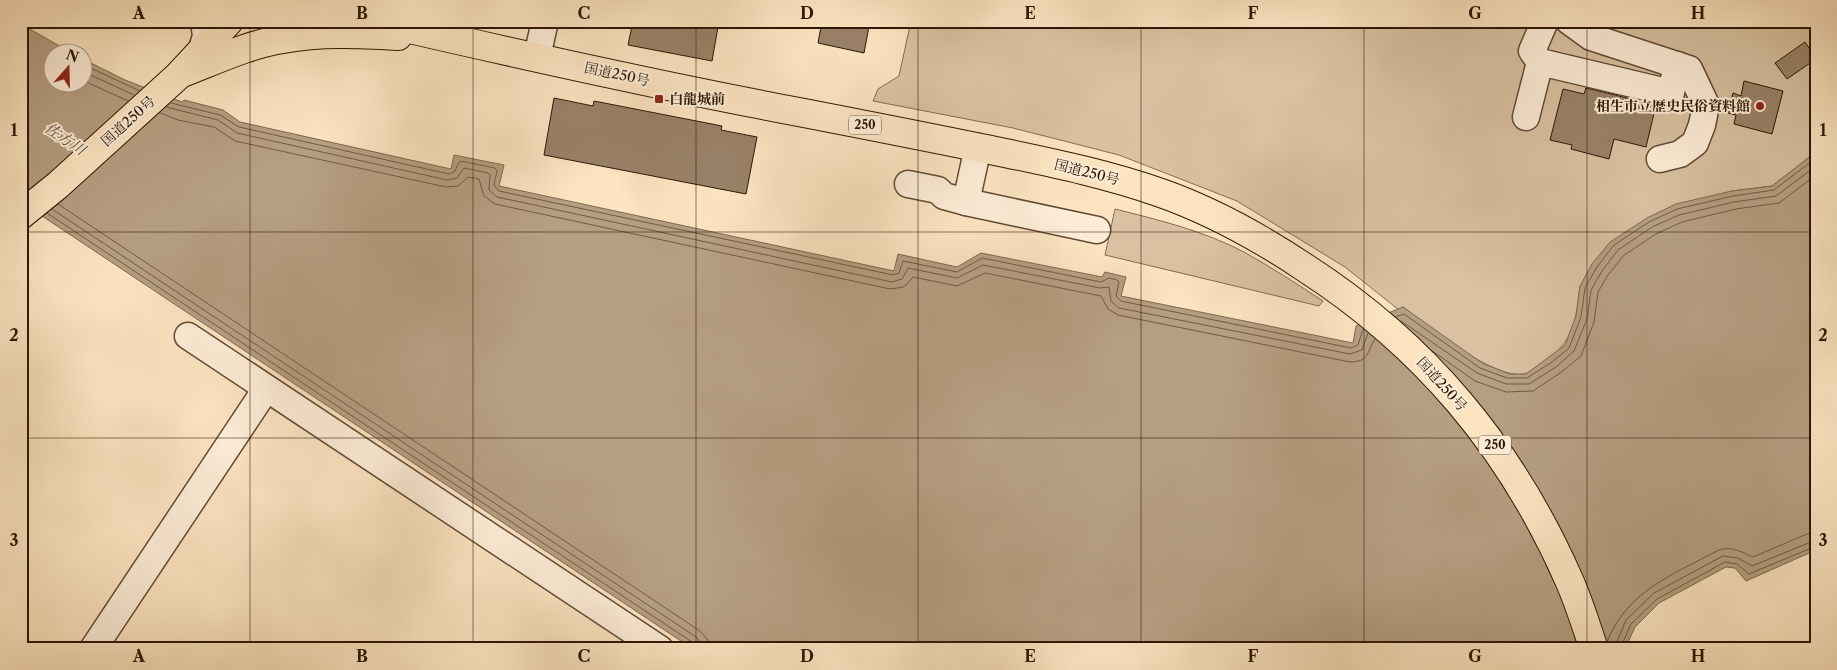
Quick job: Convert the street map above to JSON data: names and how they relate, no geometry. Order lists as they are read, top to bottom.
{
  "streets": {
    "highway": ["国道250号", "250"]
  },
  "crossings": [
    ["国道250号", "250"]
  ],
  "water": ["佐方川"],
  "places": {
    "transit": ["白龍城前"],
    "other": ["相生市立歴史民俗資料館"]
  },
  "north": "top",
  "grid": {
    "columns": [
      "A",
      "B",
      "C",
      "D",
      "E",
      "F",
      "G",
      "H"
    ],
    "rows": ["1", "2", "3"]
  }
}
